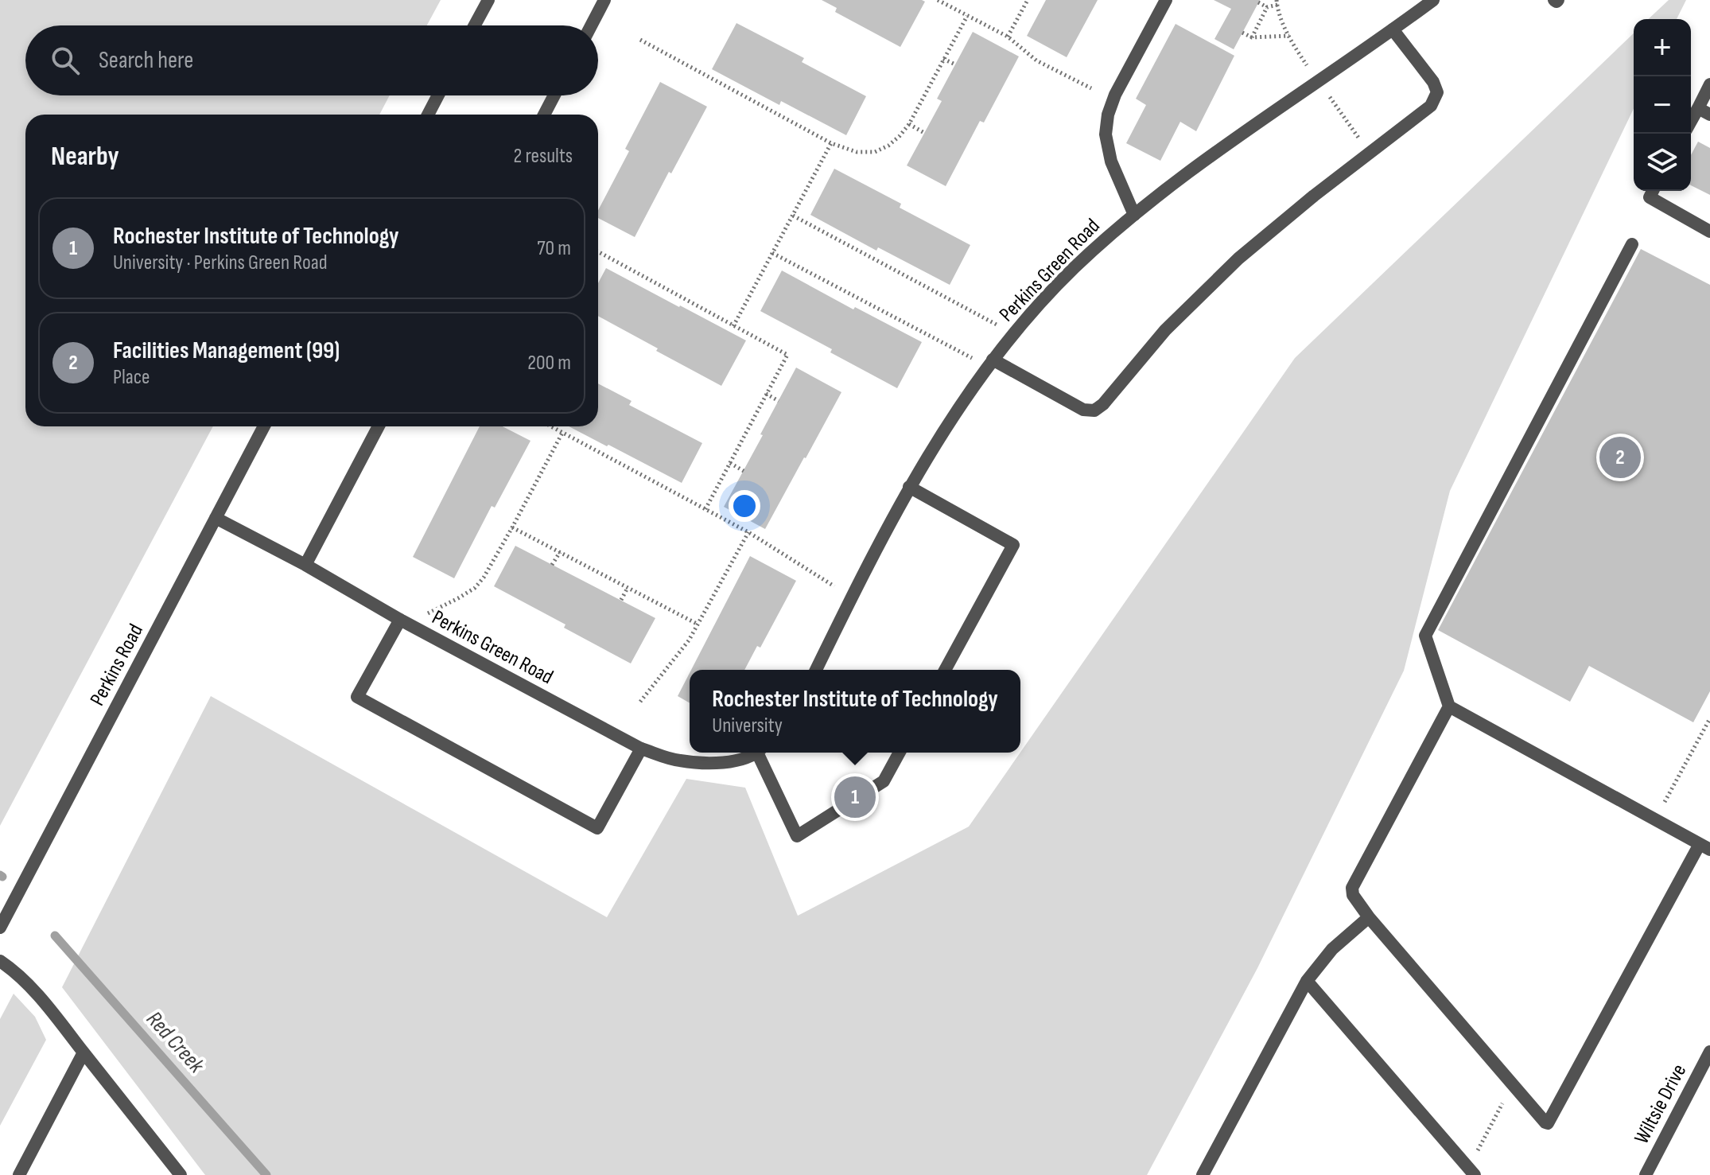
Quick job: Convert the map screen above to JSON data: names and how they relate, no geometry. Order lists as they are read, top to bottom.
{
  "streets": {
    "street": ["Perkins Green Road", "Perkins Road", "Wiltsie Drive"]
  },
  "crossings": [
    ["Perkins Green Road", "Perkins Road"]
  ],
  "water": ["Red Creek"],
  "page": {
    "map_buttons": ["+", "−"],
    "search": "Search here",
    "heading": ["Nearby", "2 results"],
    "list": [
      {
        "mark": "1",
        "name": "Rochester Institute of Technology",
        "note": "University · Perkins Green Road",
        "value": "70 m"
      },
      {
        "mark": "2",
        "name": "Facilities Management (99)",
        "note": "Place",
        "value": "200 m"
      }
    ],
    "pins": ["2", "1"],
    "popup": ["Rochester Institute of Technology", "University"]
  }
}
